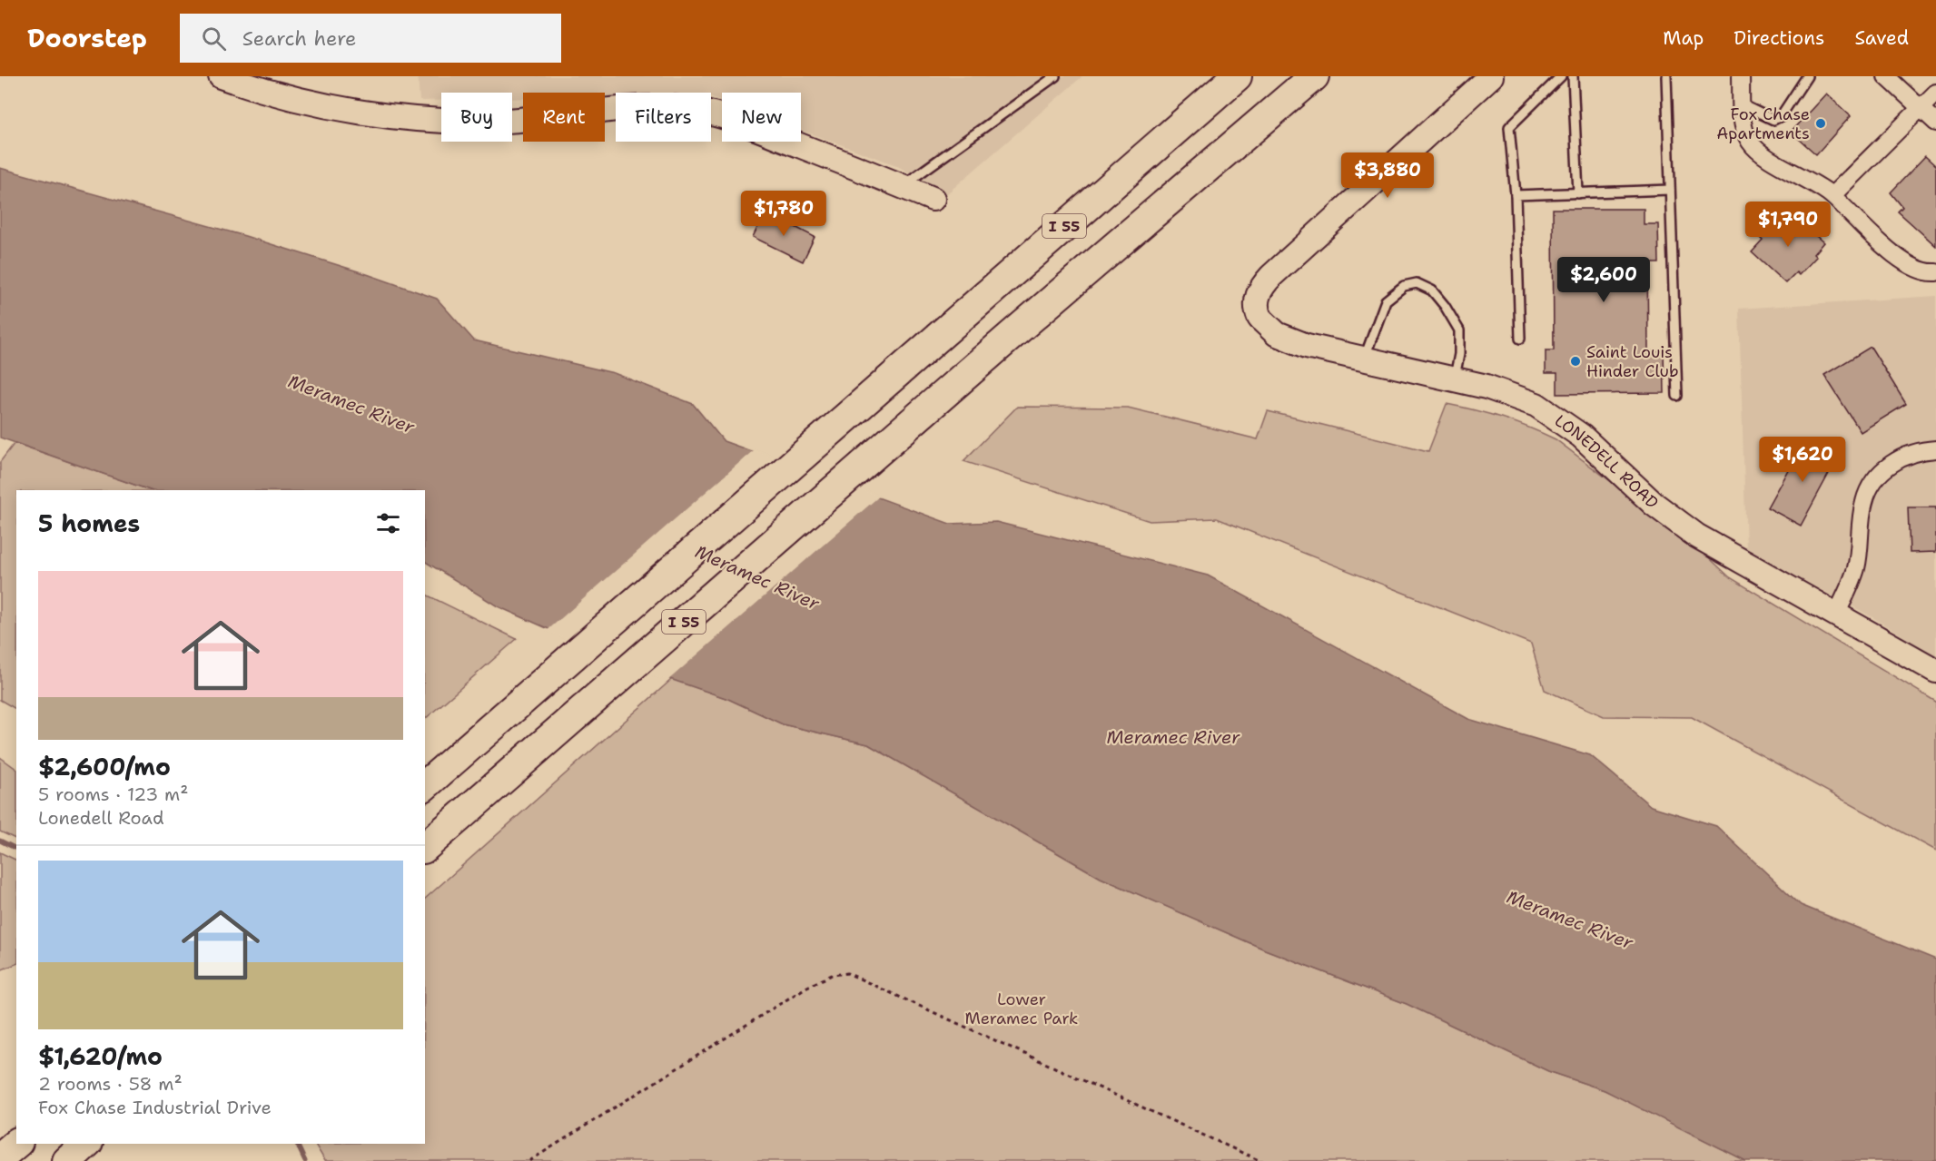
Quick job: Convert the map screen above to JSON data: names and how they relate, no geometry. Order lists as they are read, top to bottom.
{
  "streets": {
    "highway": ["I 55"],
    "street": ["LONEDELL ROAD"]
  },
  "water": ["Meramec River"],
  "parks": ["Lower Meramec Park"],
  "places": ["Fox Chase Apartments", "Saint Louis Hinder Club"],
  "page": {
    "header": "Doorstep",
    "search": "Search here",
    "nav": ["Map", "Directions", "Saved"],
    "chip": [
      "Buy",
      "Rent",
      "Filters",
      "New"
    ],
    "price": [
      "$3,880",
      "$1,780",
      "$1,790",
      "$2,600",
      "$1,620"
    ],
    "heading": "5 homes",
    "list": [
      {
        "name": "$2,600/mo",
        "note": "5 rooms · 123 m² · Lonedell Road"
      },
      {
        "name": "$1,620/mo",
        "note": "2 rooms · 58 m² · Fox Chase Industrial Drive"
      }
    ]
  }
}
